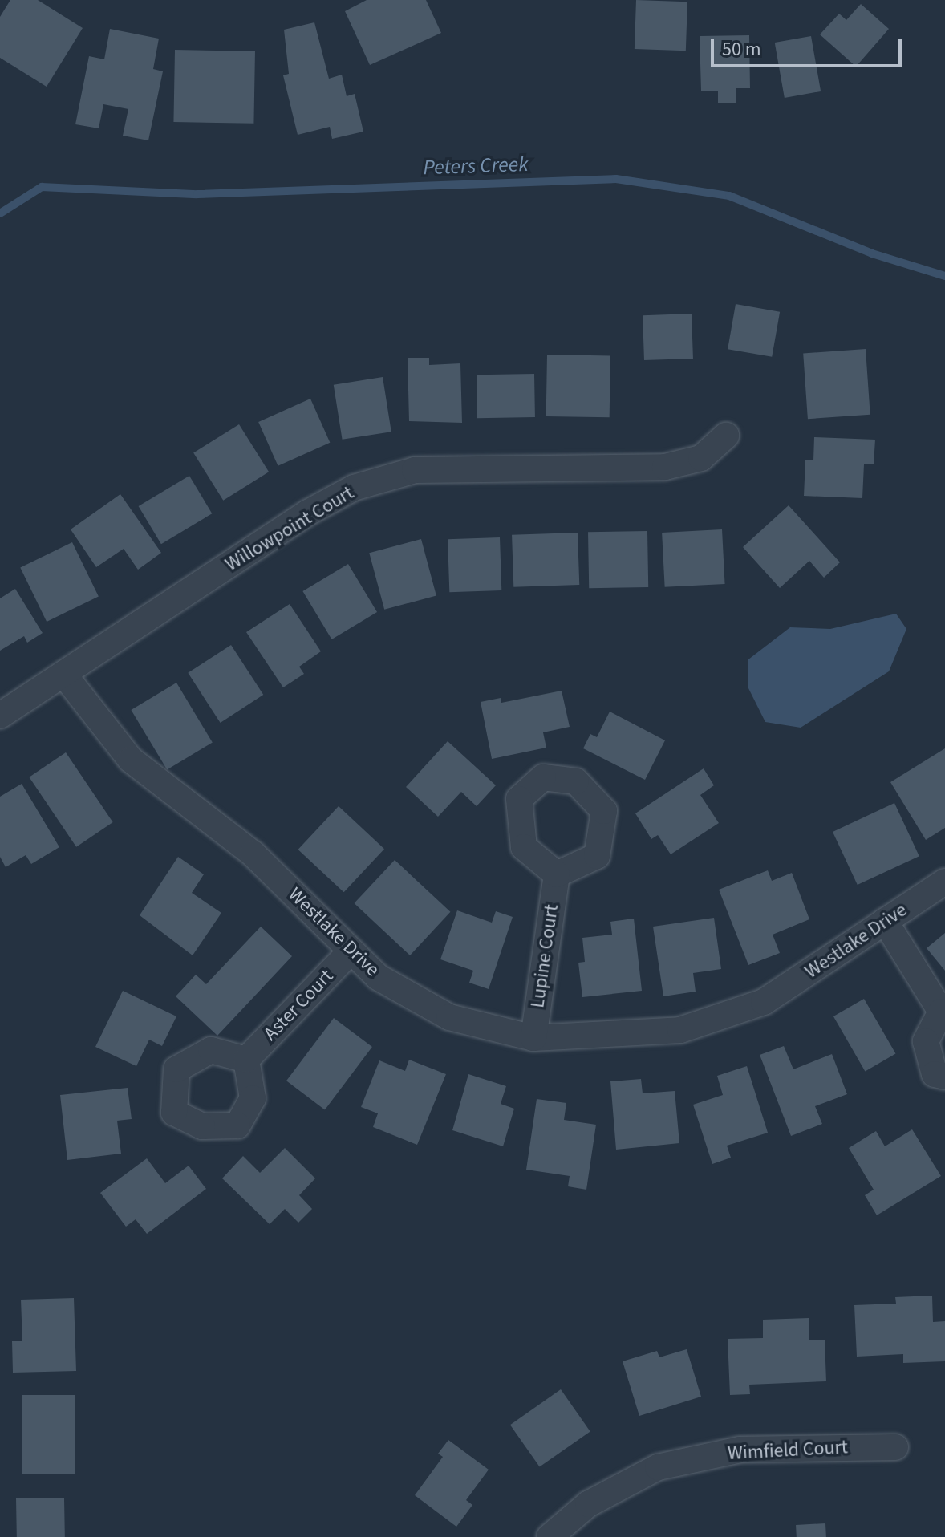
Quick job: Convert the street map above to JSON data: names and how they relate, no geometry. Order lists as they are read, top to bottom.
{
  "streets": {
    "street": [
      "Willowpoint Court",
      "Westlake Drive",
      "Lupine Court",
      "Aster Court",
      "Wimfield Court"
    ]
  },
  "crossings": [
    ["Willowpoint Court", "Westlake Drive"],
    ["Westlake Drive", "Lupine Court"],
    ["Westlake Drive", "Aster Court"]
  ],
  "water": ["Peters Creek"],
  "scale_bar": "50 m"
}
